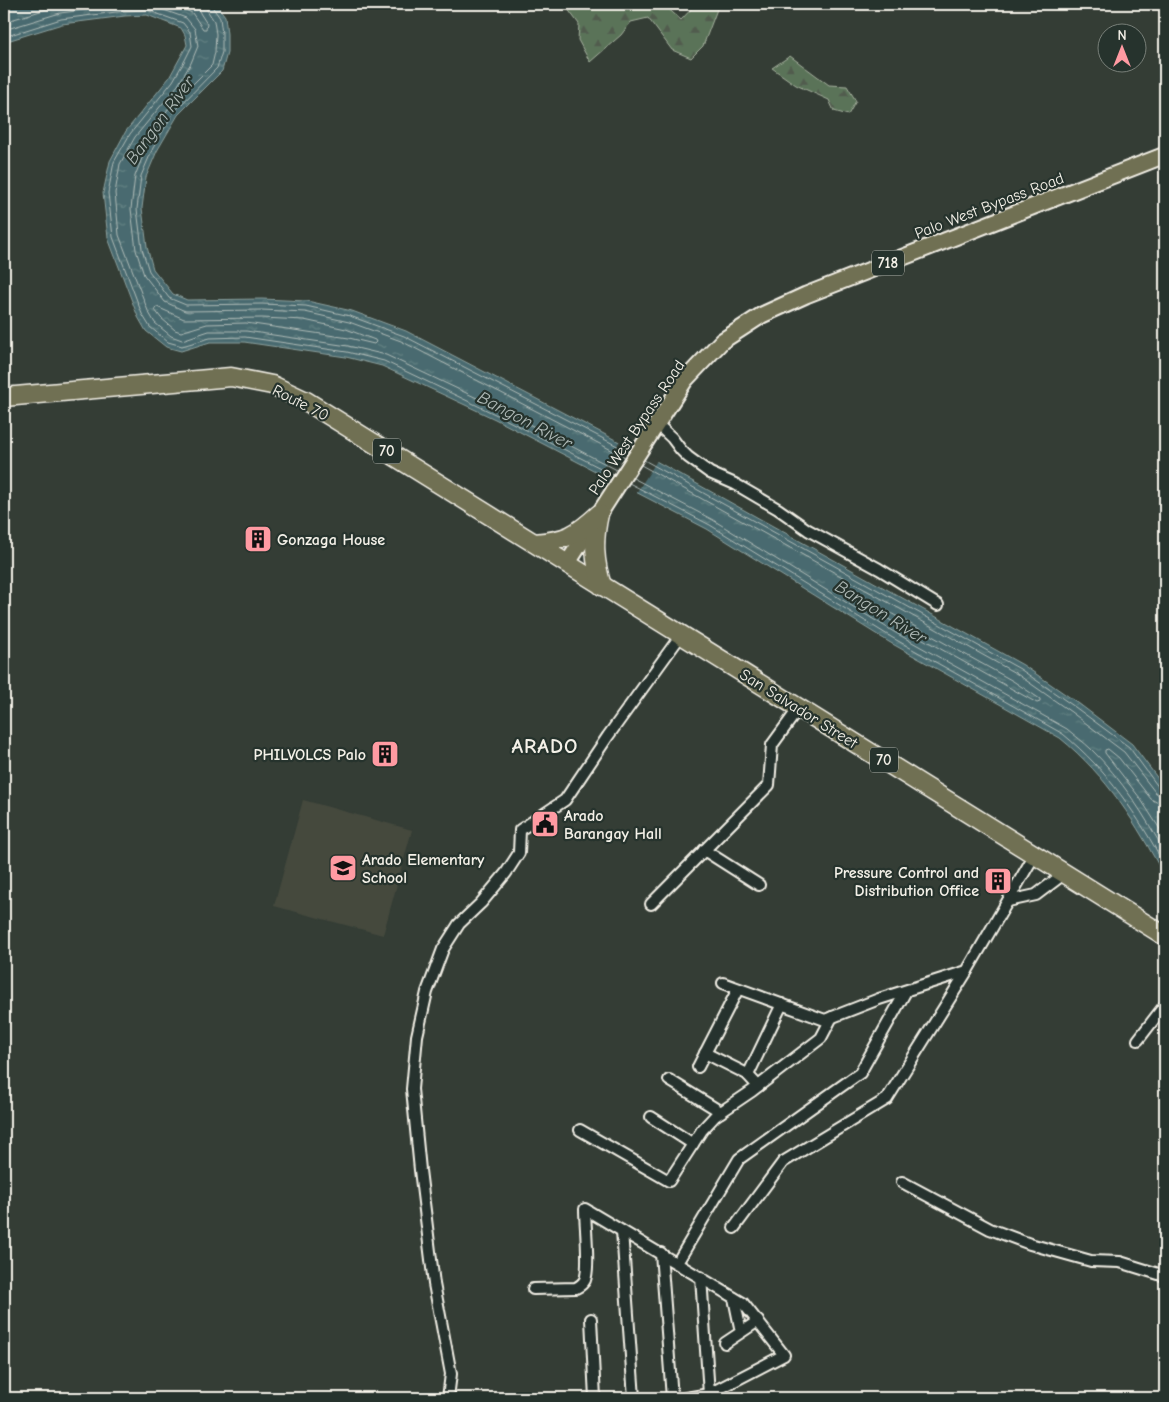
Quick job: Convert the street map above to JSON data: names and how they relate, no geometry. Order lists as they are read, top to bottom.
{
  "streets": {
    "highway": ["Route 70", "70", "San Salvador Street"],
    "main road": ["Palo West Bypass Road", "718"]
  },
  "crossings": [
    ["Palo West Bypass Road", "San Salvador Street"],
    ["Route 70", "San Salvador Street"]
  ],
  "districts": ["ARADO"],
  "water": ["Bangon River"],
  "places": {
    "building": ["Gonzaga House", "PHILVOLCS Palo", "Pressure Control and Distribution Office"],
    "public building": ["Arado Barangay Hall"],
    "school or university": ["Arado Elementary School"]
  },
  "north": "top"
}
